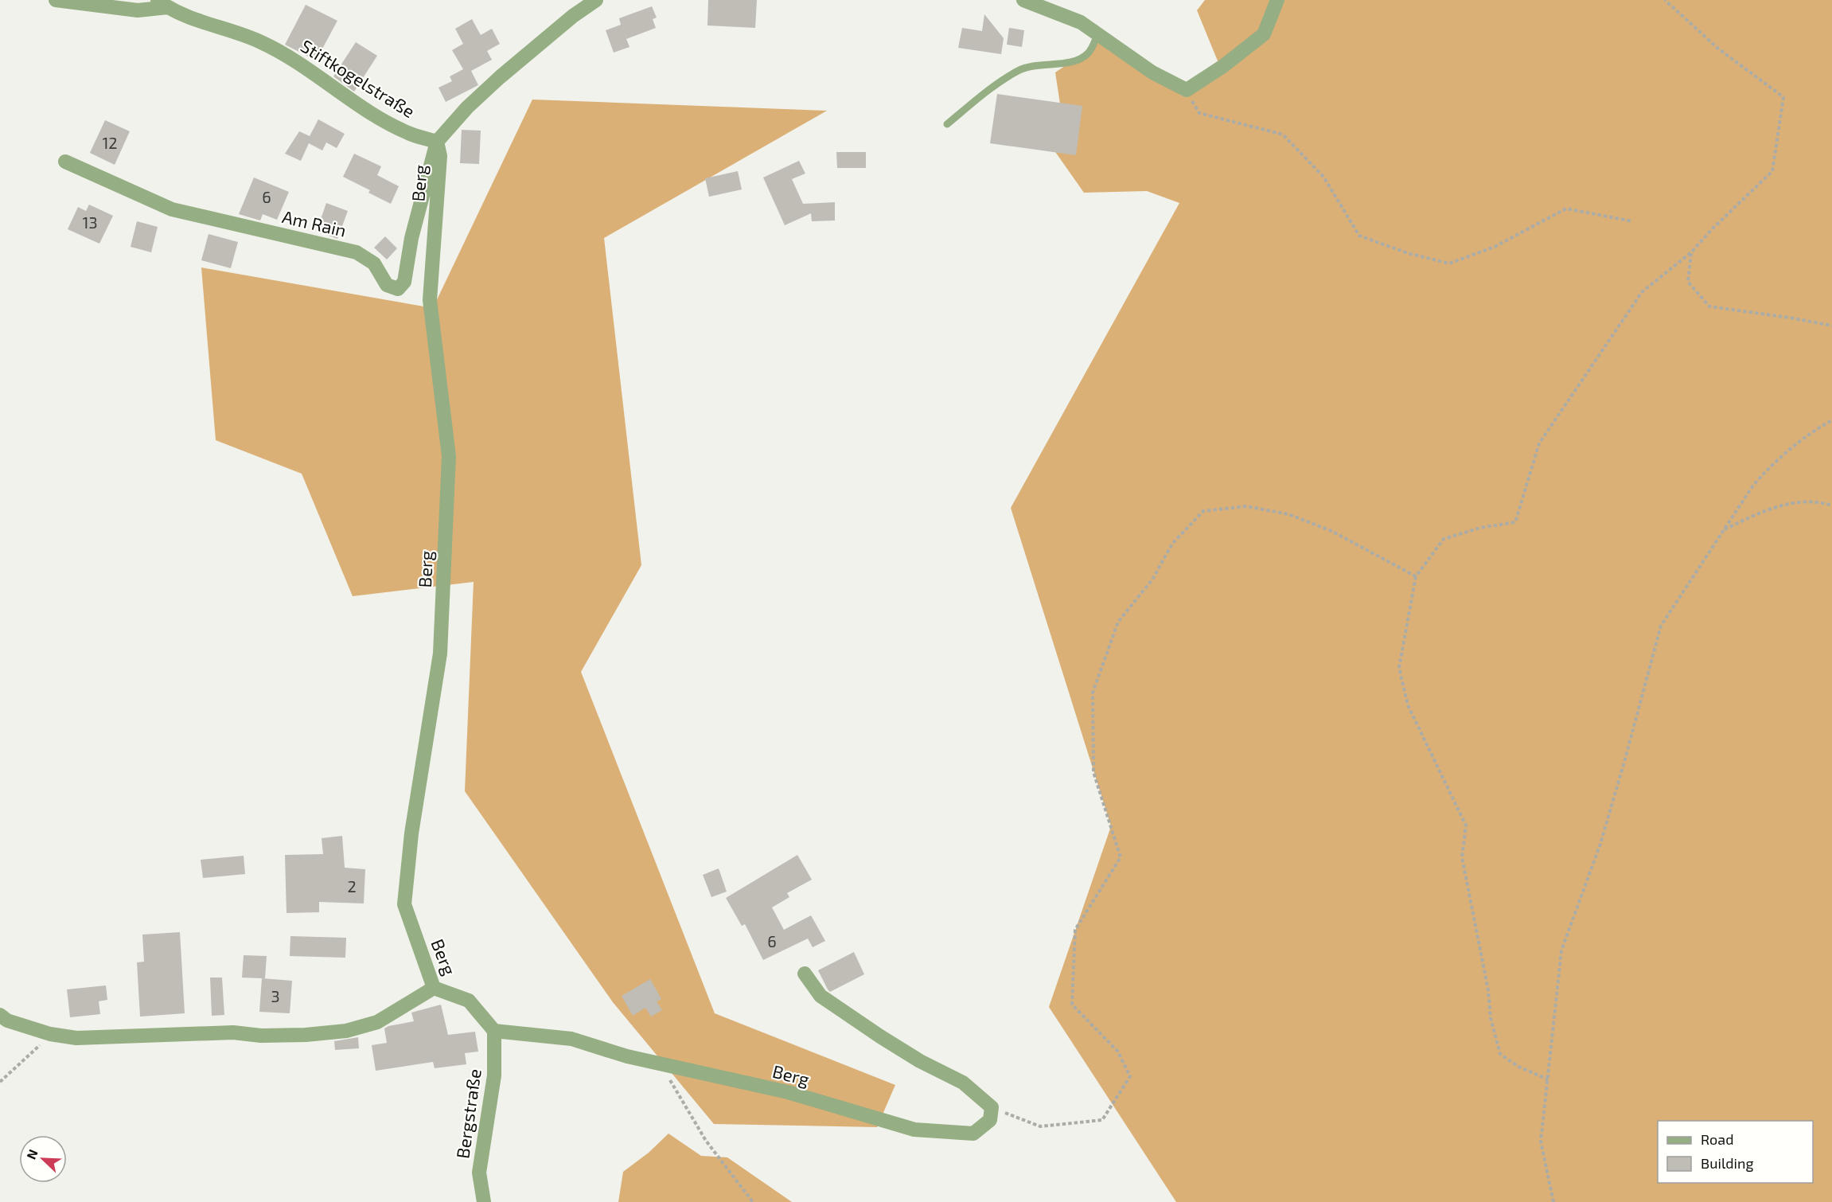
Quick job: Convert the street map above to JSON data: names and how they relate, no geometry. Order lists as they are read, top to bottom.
{
  "streets": {
    "street": [
      "Stiftkogelstraße",
      "Berg",
      "Am Rain",
      "Bergstraße"
    ]
  },
  "crossings": [
    ["Stiftkogelstraße", "Berg"],
    ["Stiftkogelstraße", "Am Rain"],
    ["Berg", "Am Rain"],
    ["Berg", "Bergstraße"]
  ],
  "house_numbers": [
    "12",
    "6",
    "13",
    "2",
    "6",
    "3"
  ],
  "legend": ["Road", "Building"],
  "north": "top left"
}
